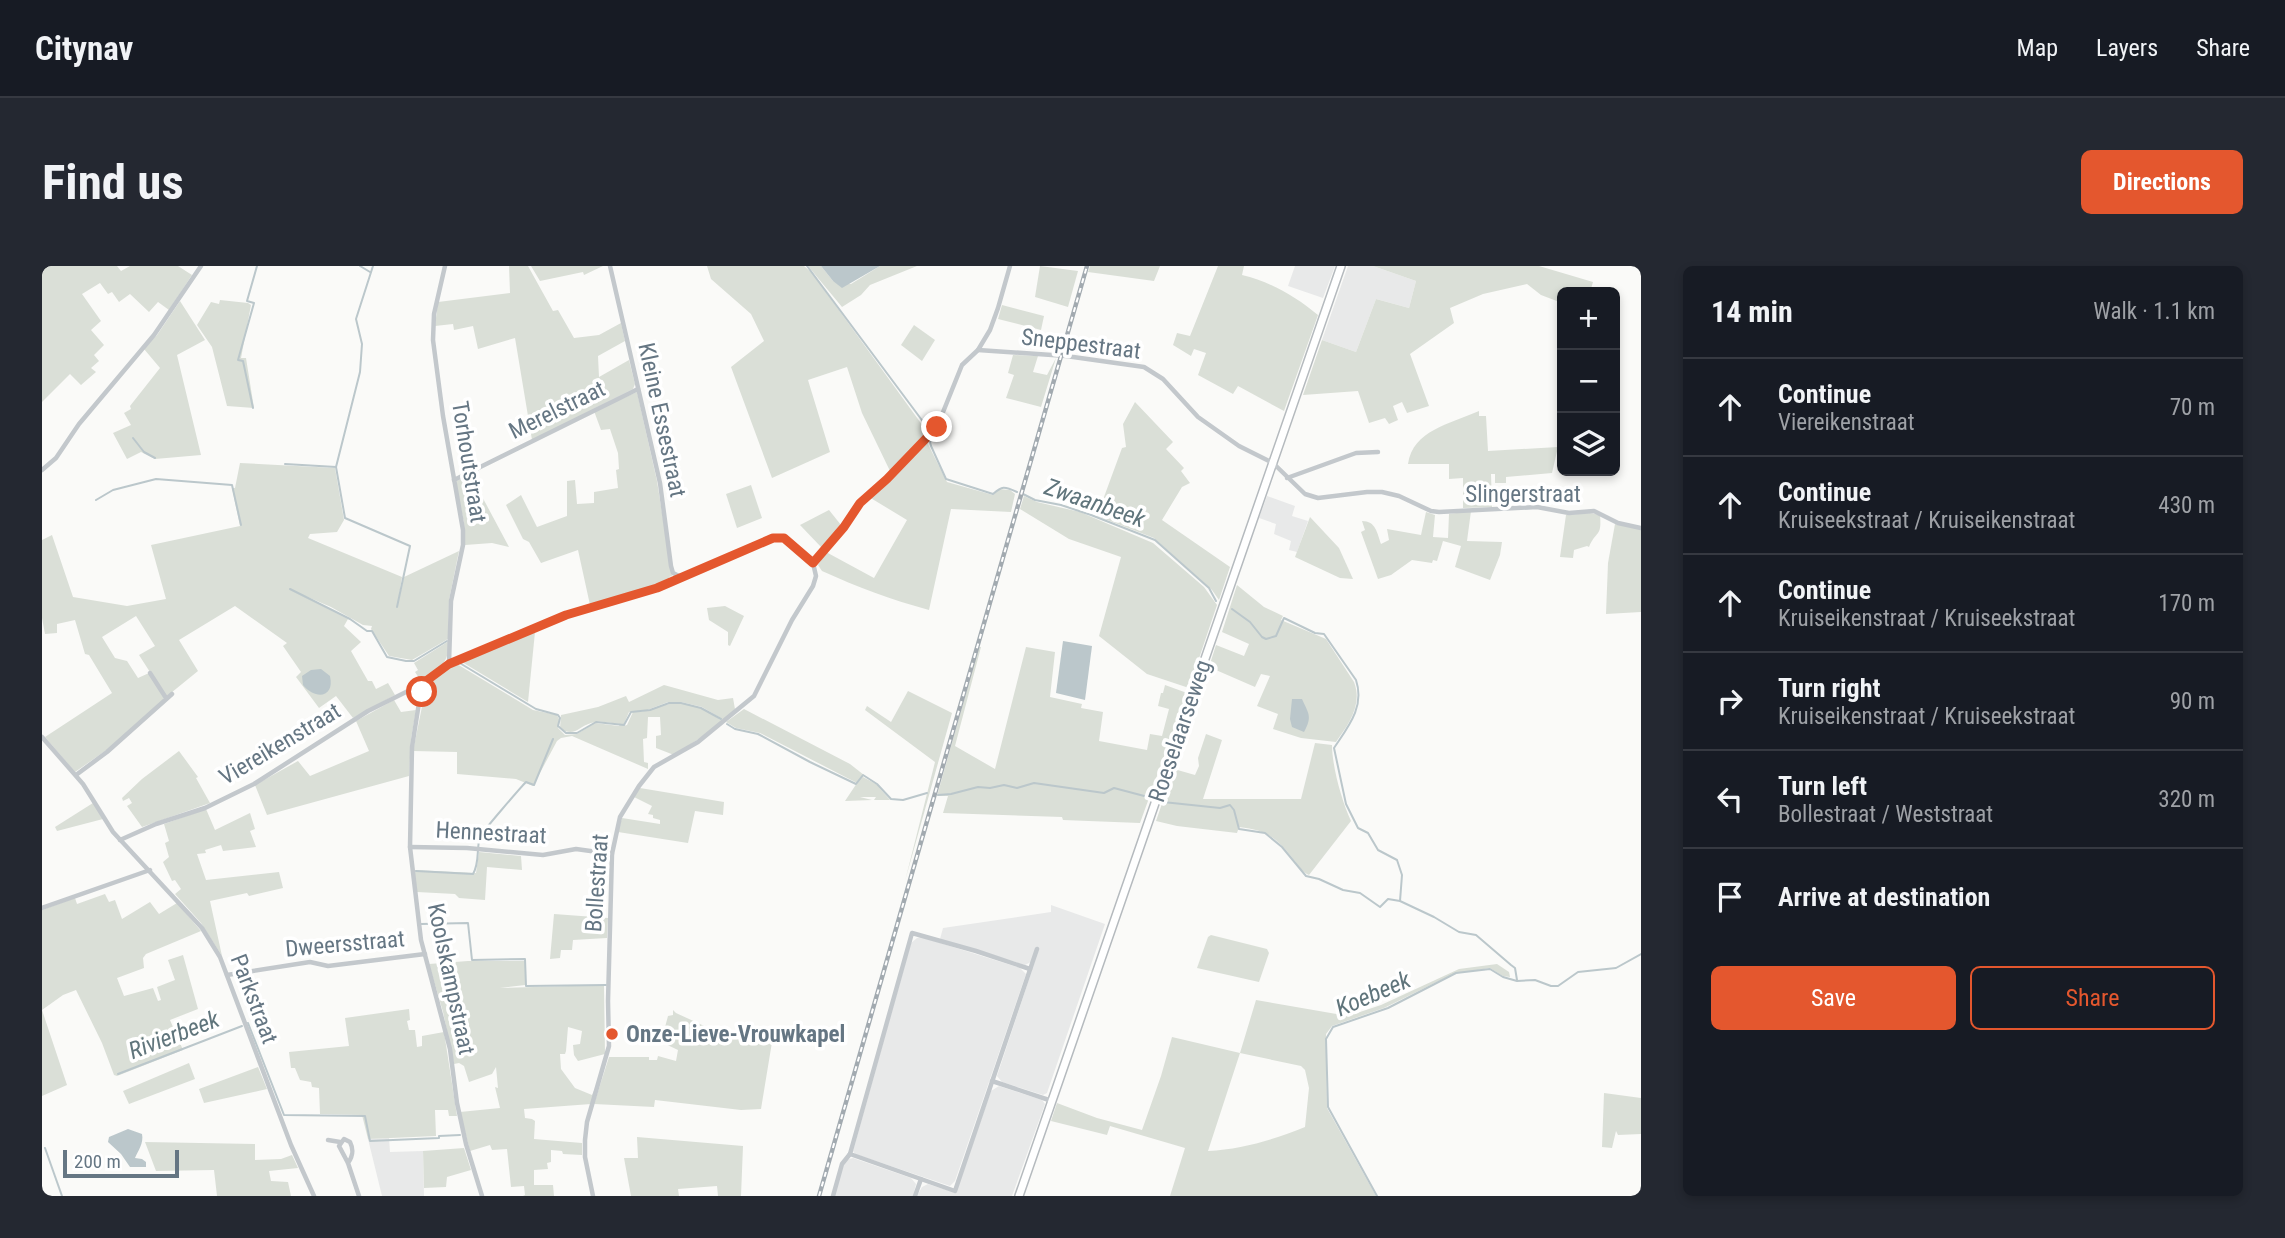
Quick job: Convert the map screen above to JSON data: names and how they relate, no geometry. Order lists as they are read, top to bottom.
{
  "streets": {
    "main road": ["Roeselaarseweg"],
    "street": [
      "Sneppestraat",
      "Merelstraat",
      "Kleine Essestraat",
      "Torhoutstraat",
      "Slingerstraat",
      "Viereikenstraat",
      "Hennestraat",
      "Bollestraat",
      "Dweersstraat",
      "Koolskampstraat",
      "Parkstraat"
    ]
  },
  "crossings": [
    ["Sneppestraat", "Slingerstraat"],
    ["Sneppestraat", "Roeselaarseweg"],
    ["Merelstraat", "Kleine Essestraat"],
    ["Merelstraat", "Torhoutstraat"],
    ["Kleine Essestraat", "Viereikenstraat"],
    ["Torhoutstraat", "Viereikenstraat"],
    ["Slingerstraat", "Roeselaarseweg"],
    ["Viereikenstraat", "Bollestraat"],
    ["Viereikenstraat", "Koolskampstraat"],
    ["Viereikenstraat", "Parkstraat"],
    ["Hennestraat", "Bollestraat"],
    ["Hennestraat", "Koolskampstraat"],
    ["Dweersstraat", "Koolskampstraat"],
    ["Dweersstraat", "Parkstraat"]
  ],
  "water": ["Zwaanbeek", "Koebeek", "Rivierbeek"],
  "places": ["Onze-Lieve-Vrouwkapel"],
  "scale_bar": "200 m",
  "page": {
    "header": "Citynav",
    "nav": ["Map", "Layers", "Share"],
    "buttons": [
      "Directions",
      ["Save", "Share"]
    ],
    "title": "Find us",
    "heading": ["14 min", "Walk · 1.1 km"],
    "map_buttons": ["+", "−"],
    "list": [
      ["Continue", "Viereikenstraat", "70 m"],
      ["Continue", "Kruiseekstraat / Kruiseikenstraat", "430 m"],
      ["Continue", "Kruiseikenstraat / Kruiseekstraat", "170 m"],
      ["Turn right", "Kruiseikenstraat / Kruiseekstraat", "90 m"],
      ["Turn left", "Bollestraat / Weststraat", "320 m"],
      "Arrive at destination"
    ],
    "scale": "200 m"
  }
}
